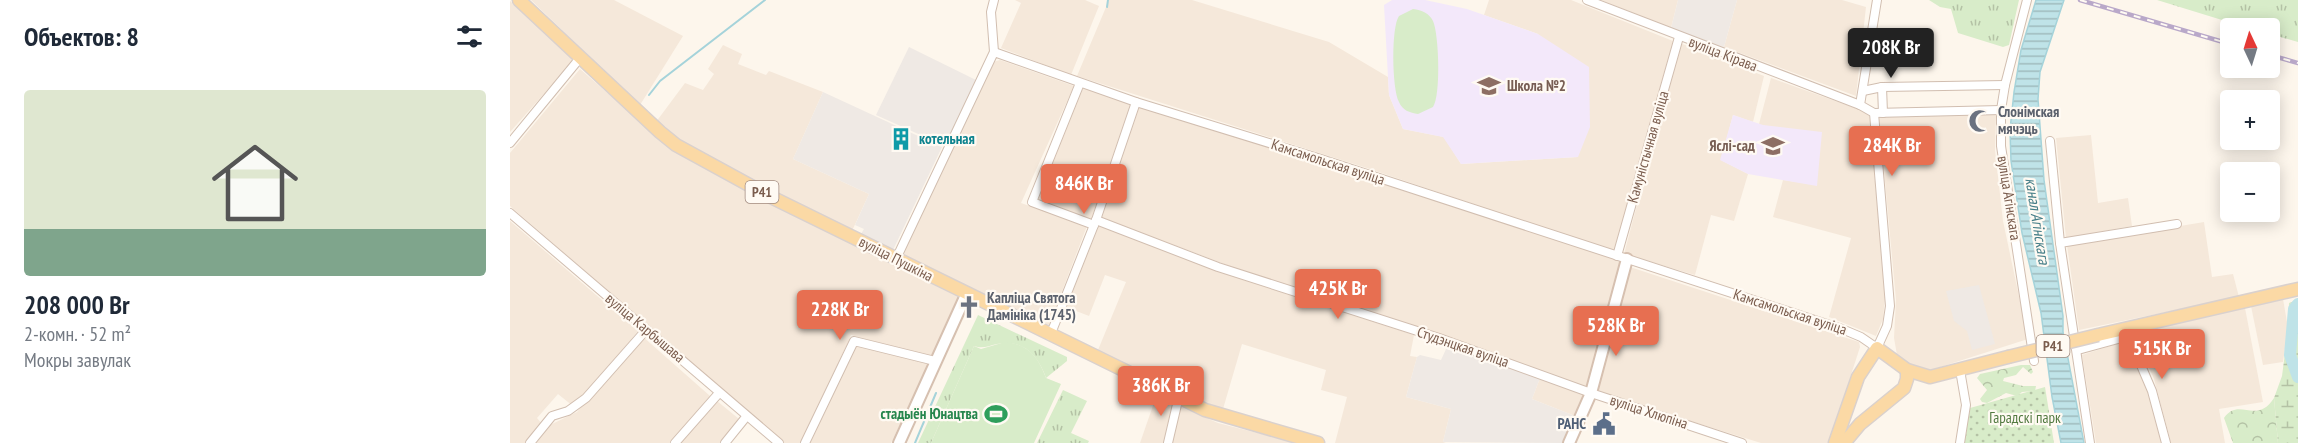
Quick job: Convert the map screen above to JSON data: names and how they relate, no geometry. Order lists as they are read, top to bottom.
{
  "streets": {
    "main road": ["Р41", "вуліца Пушкіна"],
    "street": [
      "вуліца Кірава",
      "Камуністычная вуліца",
      "Камсамольская вуліца",
      "вуліца Агінскага",
      "вуліца Карбышава",
      "Студэнцкая вуліца",
      "вуліца Хлюпіна"
    ]
  },
  "crossings": [
    ["вуліца Кірава", "Камуністычная вуліца"],
    ["Камуністычная вуліца", "Камсамольская вуліца"],
    ["Камуністычная вуліца", "Студэнцкая вуліца"],
    ["Камуністычная вуліца", "вуліца Хлюпіна"],
    ["Камсамольская вуліца", "Р41"],
    ["Камсамольская вуліца", "Студэнцкая вуліца"],
    ["Студэнцкая вуліца", "вуліца Хлюпіна"]
  ],
  "water": ["канал Агінскага"],
  "parks": ["Гарадскі парк"],
  "places": {
    "school or university": ["Школа №2", "Яслі-сад"],
    "mosque": ["Слонімская мячэць"],
    "building": ["котельная"],
    "church": ["Капліца Святога Дамініка (1745)"],
    "sports": ["стадыён Юнацтва"],
    "public building": ["РАНС"]
  },
  "north": "top",
  "page": {
    "heading": "Объектов: 8",
    "map_buttons": ["+", "−"],
    "price": [
      "208K Br",
      "284K Br",
      "846K Br",
      "425K Br",
      "228K Br",
      "528K Br",
      "515K Br",
      "386K Br"
    ],
    "list": [
      {
        "name": "208 000 Br",
        "note": "2-комн. · 52 m² · Мокры завулак"
      }
    ]
  }
}
